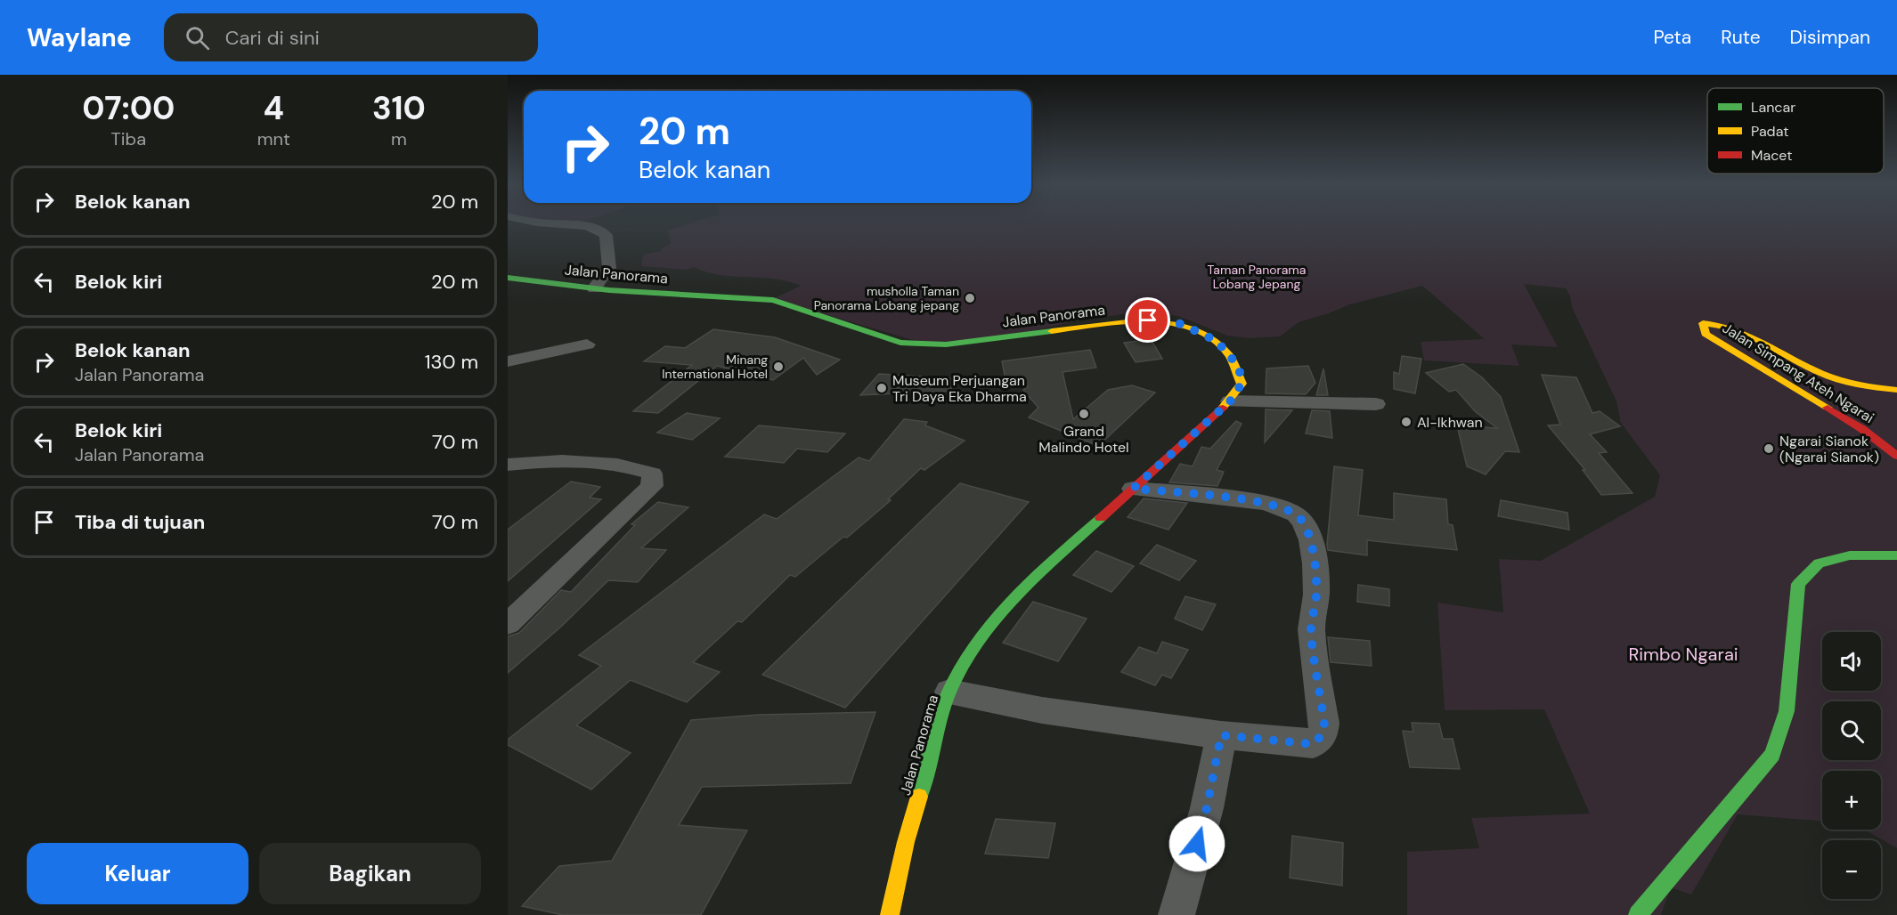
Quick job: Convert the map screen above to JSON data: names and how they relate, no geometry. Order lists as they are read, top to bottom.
{
  "streets": {
    "main road": ["Jalan Panorama", "Jalan Simpang Ateh Ngarai"]
  },
  "parks": ["Taman Panorama Lobang Jepang", "Rimbo Ngarai"],
  "places": [
    "musholla Taman Panorama Lobang jepang",
    "Minang International Hotel",
    "Museum Perjuangan Tri Daya Eka Dharma",
    "Grand Malindo Hotel",
    "Al-Ikhwan",
    "Ngarai Sianok (Ngarai Sianok)"
  ],
  "legend": ["Lancar", "Padat", "Macet"],
  "page": {
    "header": "Waylane",
    "search": "Cari di sini",
    "nav": ["Peta", "Rute", "Disimpan"],
    "eta": [
      "07:00",
      "Tiba",
      "4",
      "mnt",
      "310",
      "m"
    ],
    "turn": ["20 m", "Belok kanan"],
    "list": [
      {
        "name": "Belok kanan",
        "value": "20 m"
      },
      {
        "name": "Belok kiri",
        "value": "20 m"
      },
      {
        "name": "Belok kanan",
        "note": "Jalan Panorama",
        "value": "130 m"
      },
      {
        "name": "Belok kiri",
        "note": "Jalan Panorama",
        "value": "70 m"
      },
      {
        "name": "Tiba di tujuan",
        "value": "70 m"
      }
    ],
    "map_buttons": ["+", "−"],
    "buttons": ["Keluar", "Bagikan"]
  }
}
